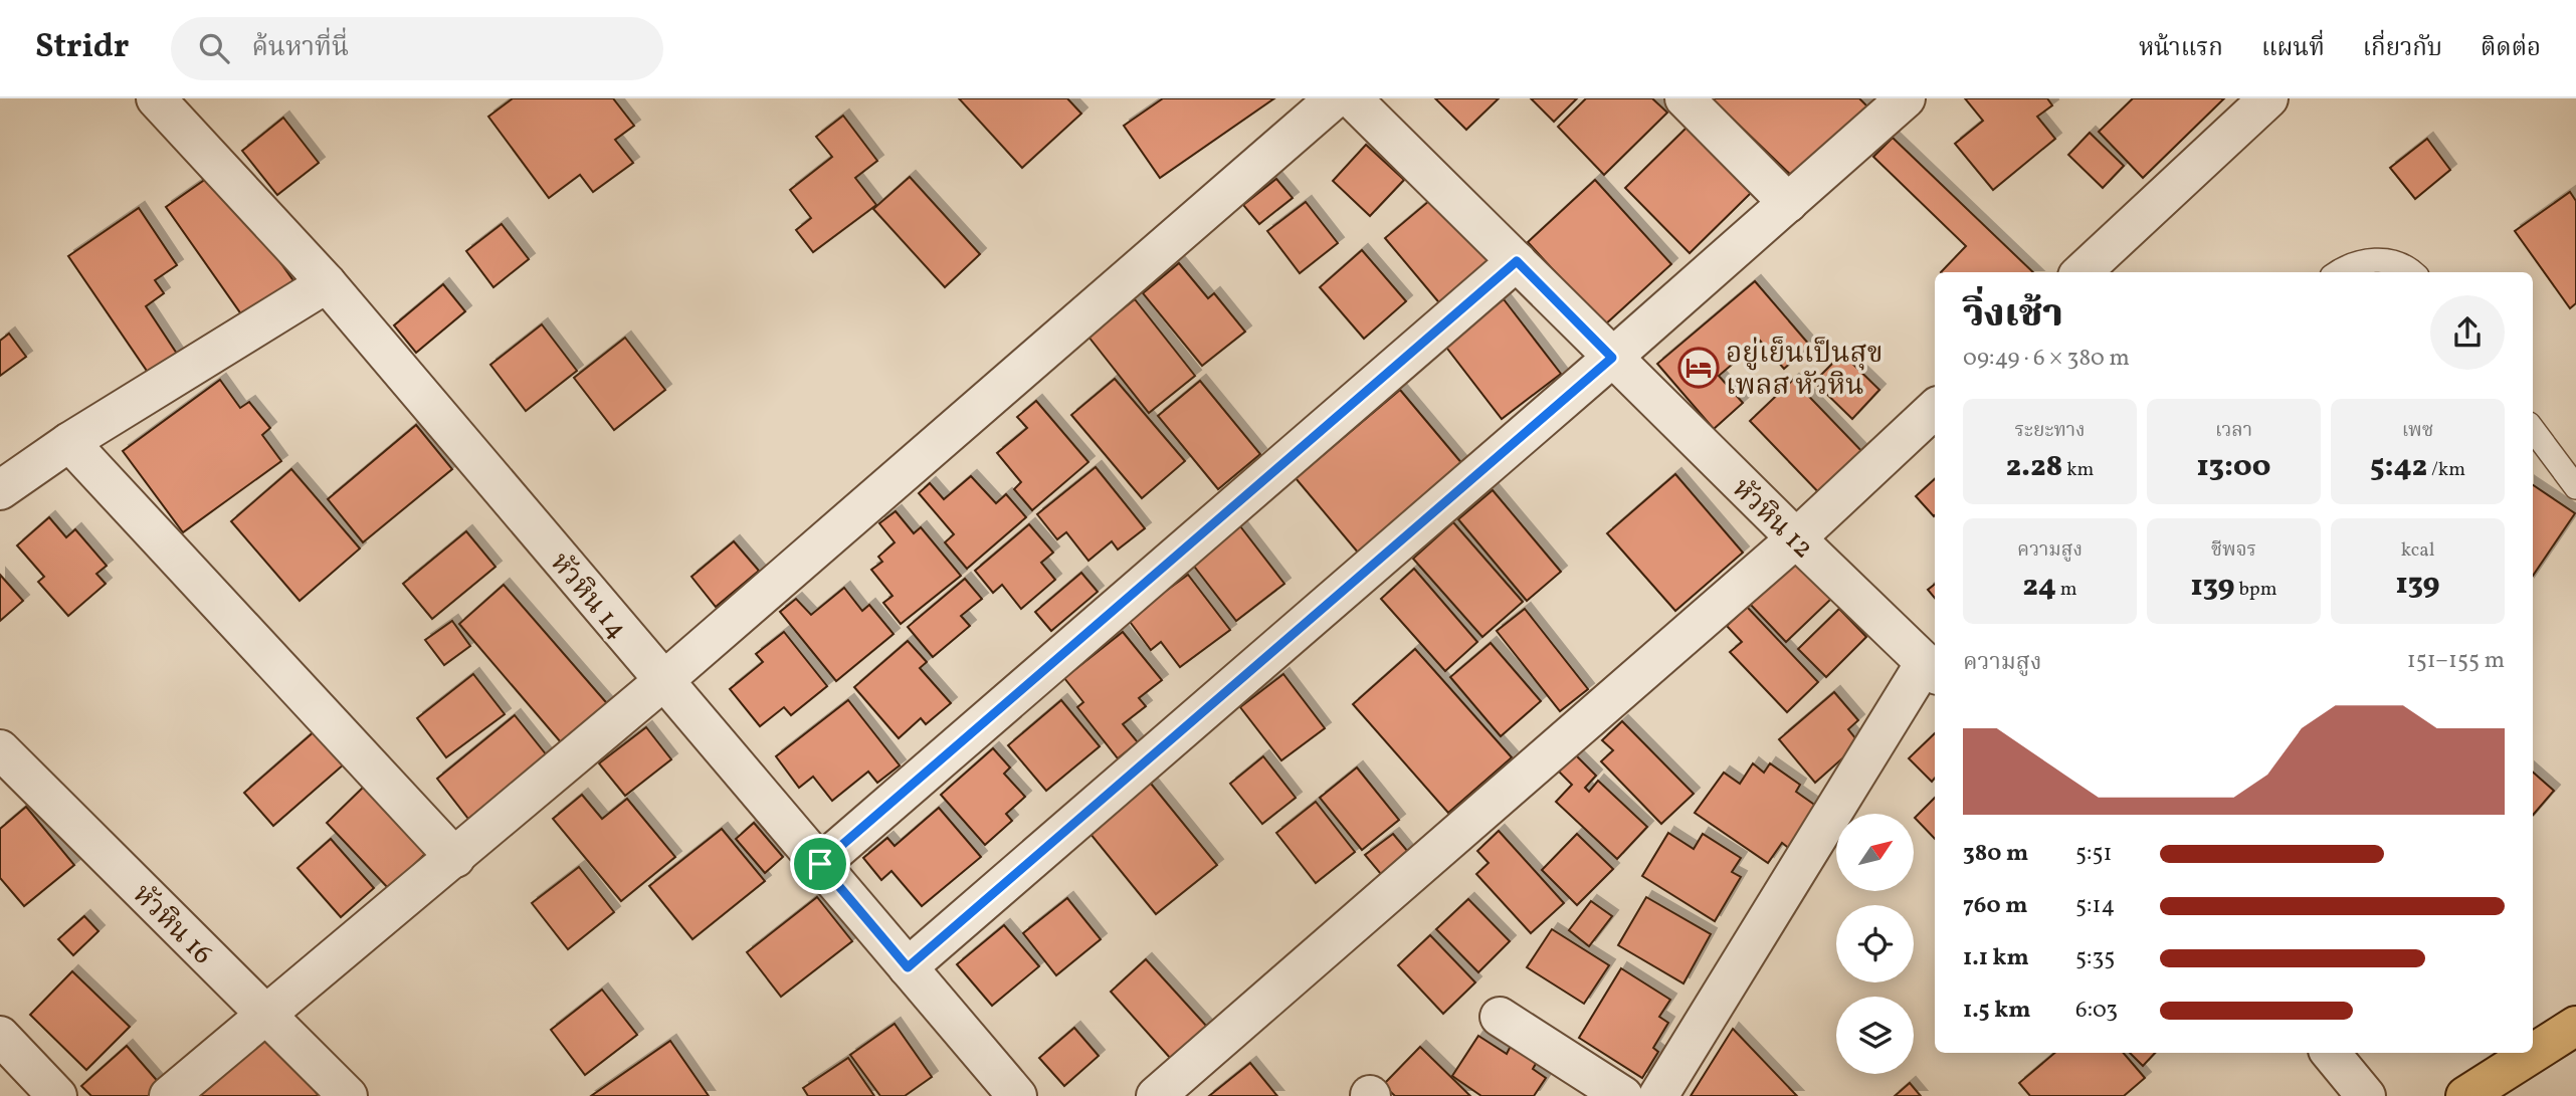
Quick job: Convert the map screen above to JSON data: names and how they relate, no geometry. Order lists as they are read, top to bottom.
{
  "streets": {
    "street": ["หัวหิน 12", "หัวหิน 14", "หัวหิน 16"]
  },
  "places": {
    "hotel": ["อยู่เย็นเป็นสุข เพลส หัวหิน"]
  },
  "north": "top right",
  "page": {
    "header": "Stridr",
    "search": "ค้นหาที่นี่",
    "nav": [
      "หน้าแรก",
      "แผนที่",
      "เกี่ยวกับ",
      "ติดต่อ"
    ],
    "heading": ["วิ่งเช้า", "09:49 · 6 × 380 m"],
    "stats": [
      ["ระยะทาง", "2.28 km"],
      ["เวลา", "13:00"],
      ["เพซ", "5:42 /km"],
      ["ความสูง", "24 m"],
      ["ชีพจร", "139 bpm"],
      ["kcal", "139"]
    ],
    "chart": ["ความสูง", "151–155 m"],
    "list": [
      {
        "name": "380 m",
        "note": "5:51"
      },
      {
        "name": "760 m",
        "note": "5:14"
      },
      {
        "name": "1.1 km",
        "note": "5:35"
      },
      {
        "name": "1.5 km",
        "note": "6:03"
      }
    ]
  }
}
